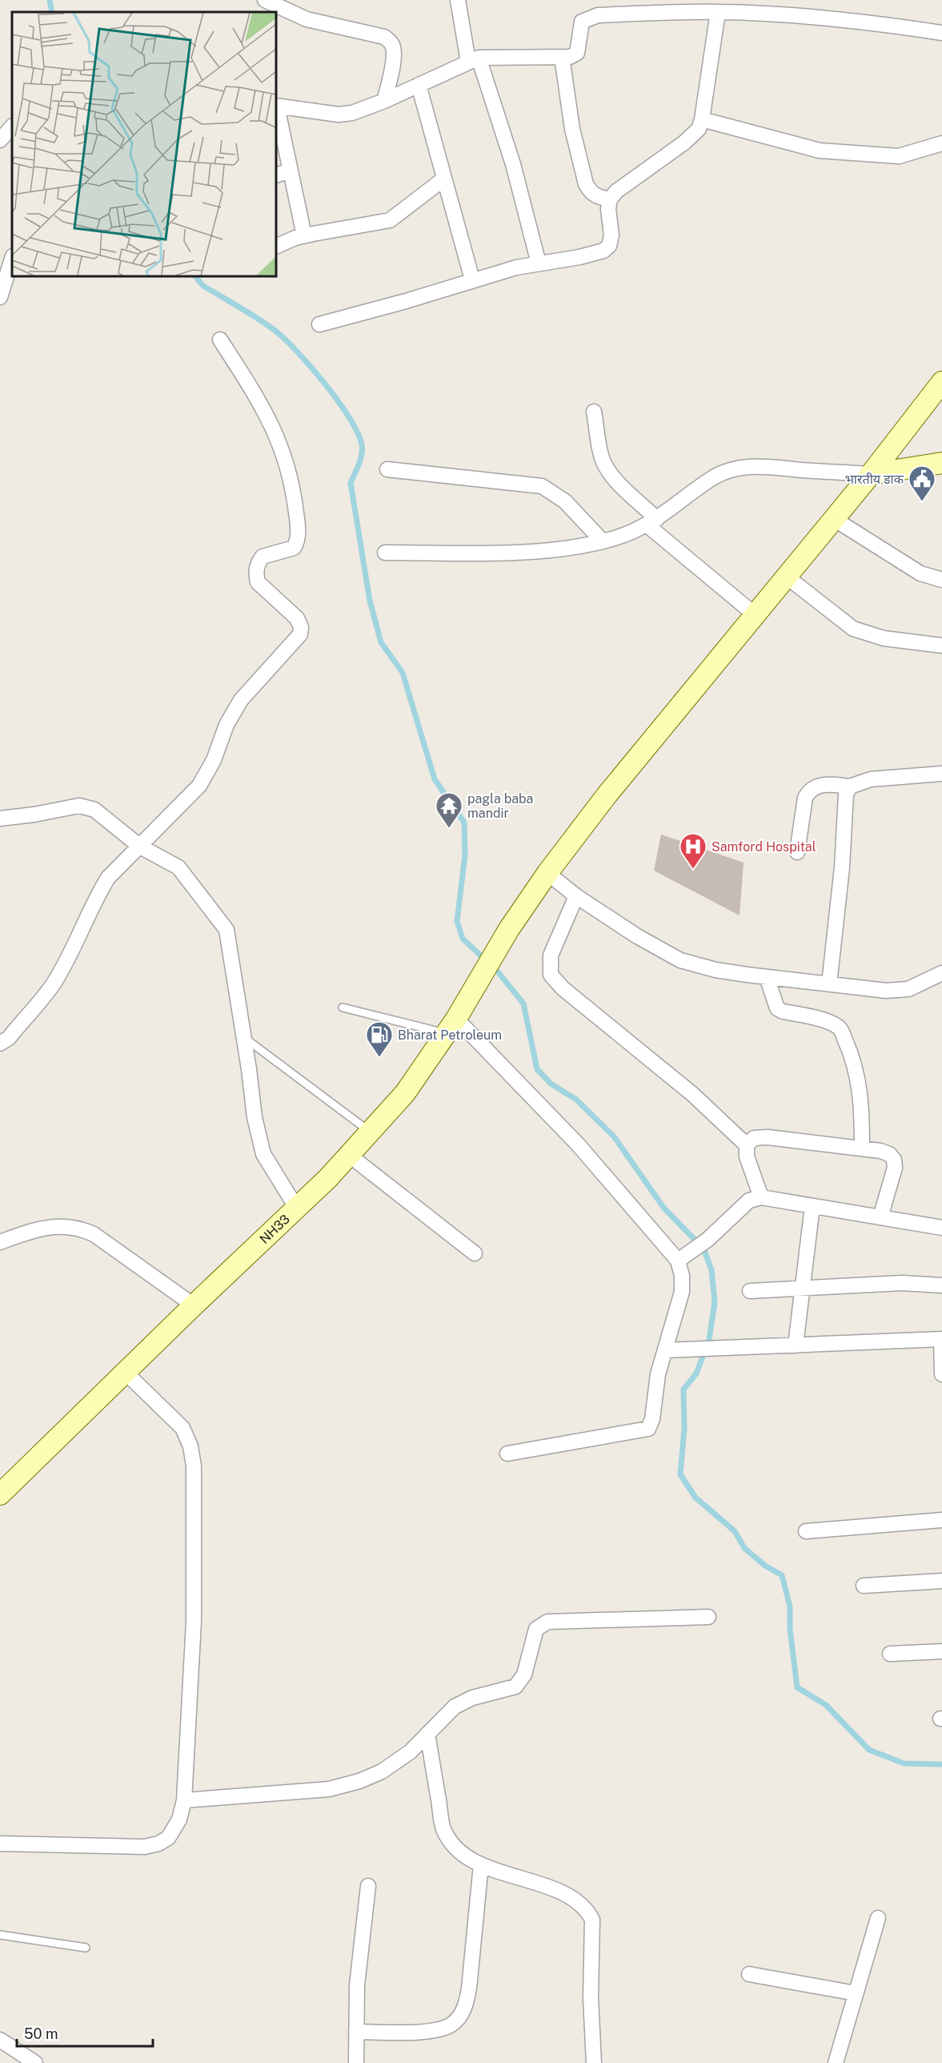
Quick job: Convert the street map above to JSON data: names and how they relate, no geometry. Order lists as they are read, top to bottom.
{
  "streets": {
    "main road": ["NH33"]
  },
  "places": {
    "public building": ["भारतीय डाक"],
    "temple": ["pagla baba mandir"],
    "hospital": ["Samford Hospital"],
    "fuel station": ["Bharat Petroleum"]
  },
  "scale_bar": "50 m"
}
